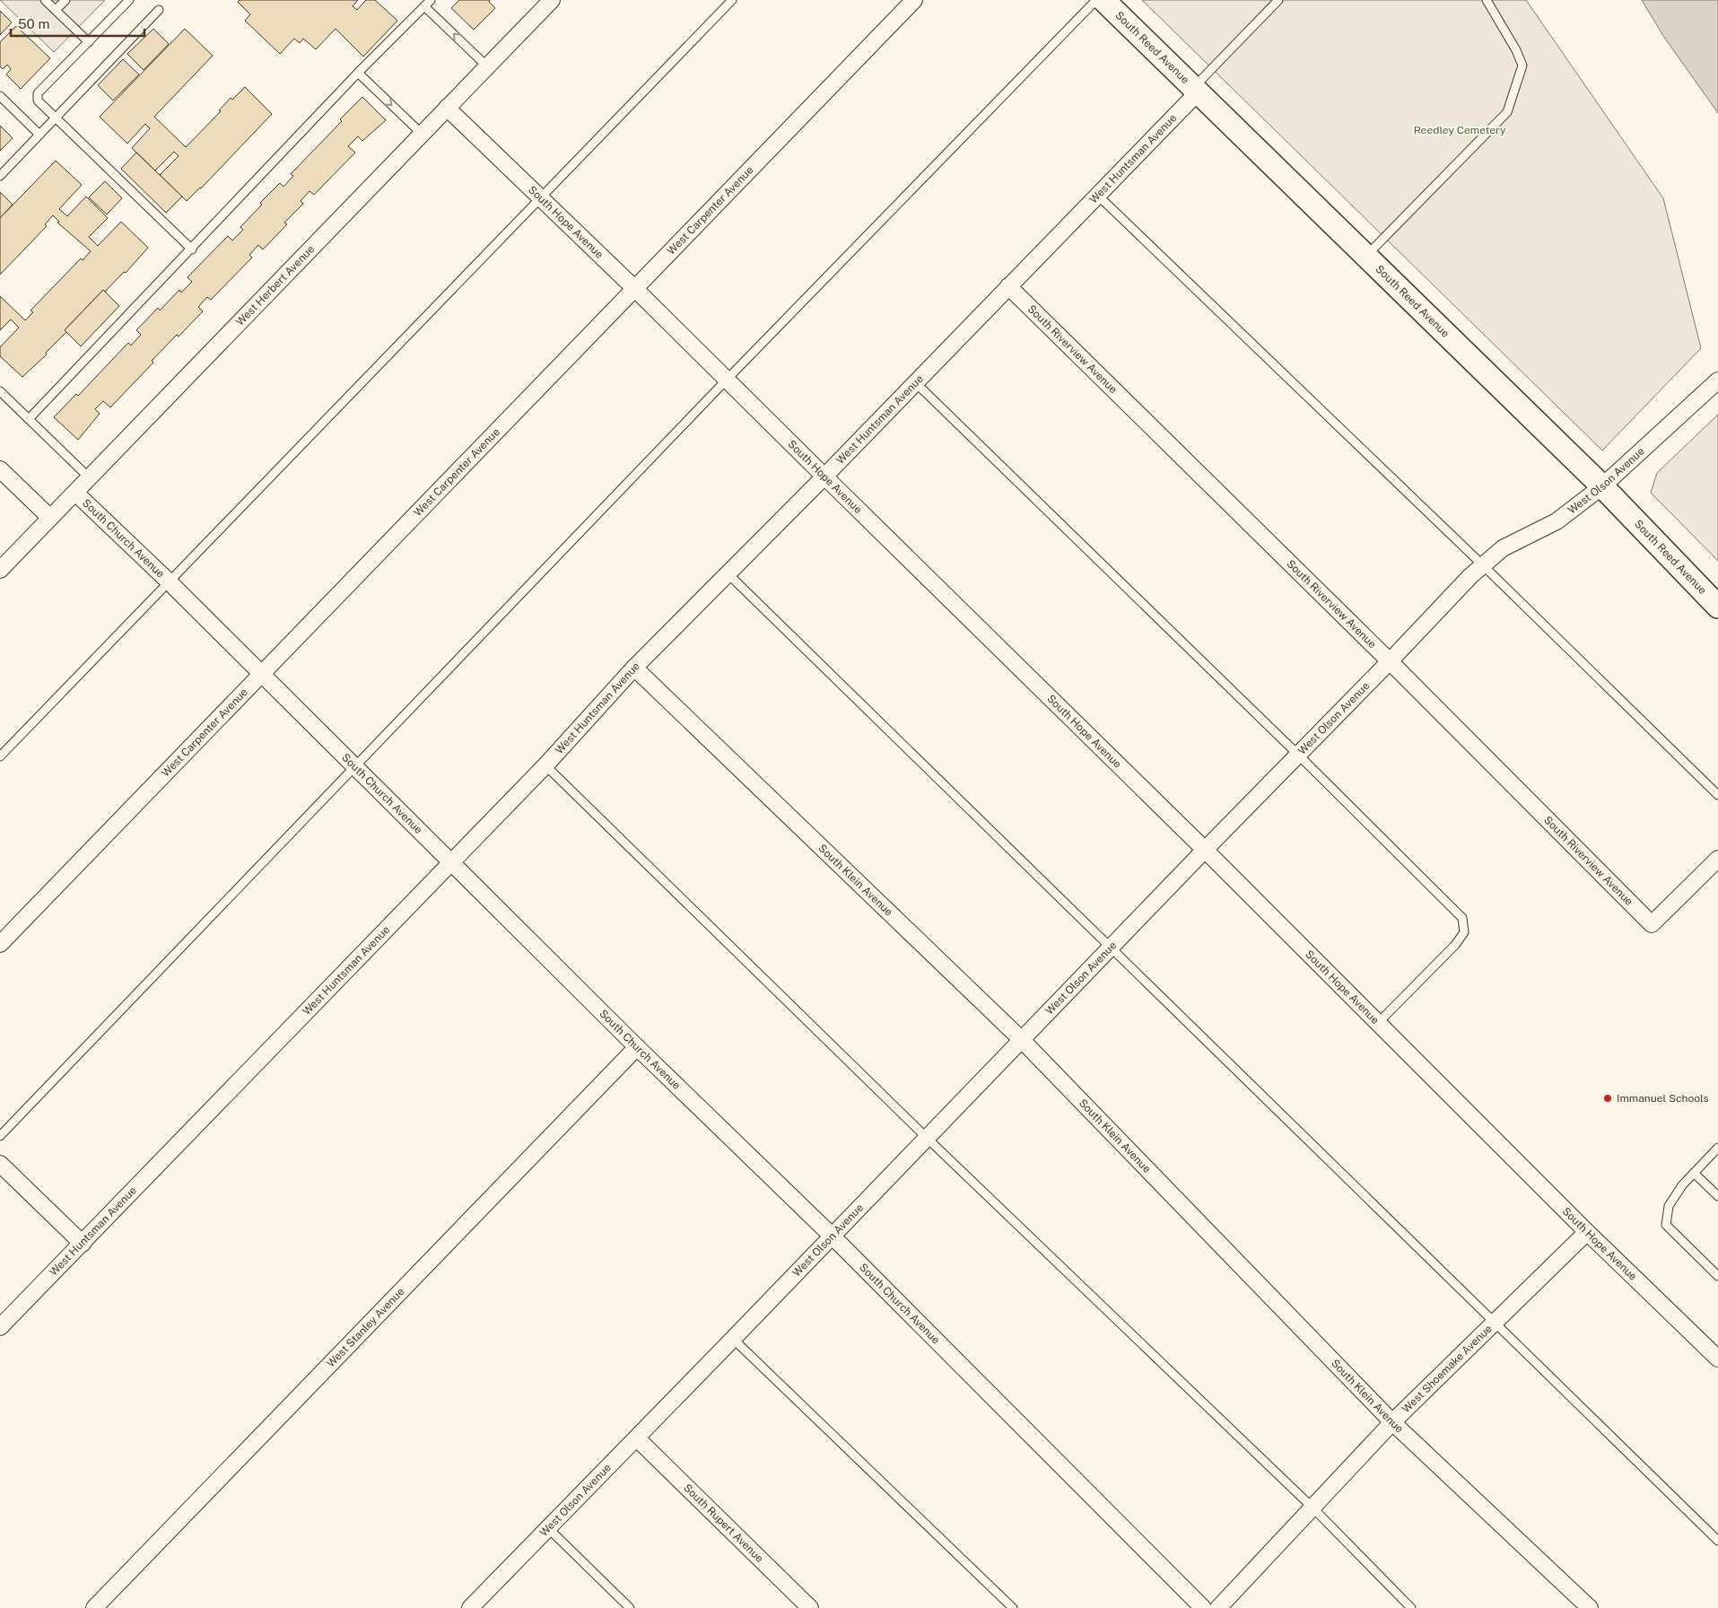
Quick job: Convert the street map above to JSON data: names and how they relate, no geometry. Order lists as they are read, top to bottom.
{
  "streets": {
    "street": [
      "South Reed Avenue",
      "West Huntsman Avenue",
      "West Carpenter Avenue",
      "South Hope Avenue",
      "West Herbert Avenue",
      "South Riverview Avenue",
      "West Olson Avenue",
      "South Church Avenue",
      "South Klein Avenue",
      "West Stanley Avenue",
      "West Shoemake Avenue",
      "South Rupert Avenue"
    ]
  },
  "crossings": [
    ["South Reed Avenue", "West Huntsman Avenue"],
    ["South Reed Avenue", "West Olson Avenue"],
    ["West Huntsman Avenue", "South Hope Avenue"],
    ["West Huntsman Avenue", "South Riverview Avenue"],
    ["West Huntsman Avenue", "South Church Avenue"],
    ["West Huntsman Avenue", "South Klein Avenue"],
    ["West Carpenter Avenue", "South Hope Avenue"],
    ["West Carpenter Avenue", "South Church Avenue"],
    ["South Hope Avenue", "West Herbert Avenue"],
    ["South Hope Avenue", "West Olson Avenue"],
    ["South Hope Avenue", "West Shoemake Avenue"],
    ["West Herbert Avenue", "South Church Avenue"],
    ["South Riverview Avenue", "West Olson Avenue"],
    ["West Olson Avenue", "South Church Avenue"],
    ["West Olson Avenue", "South Klein Avenue"],
    ["West Olson Avenue", "South Rupert Avenue"],
    ["South Church Avenue", "West Stanley Avenue"],
    ["South Klein Avenue", "West Shoemake Avenue"]
  ],
  "parks": ["Reedley Cemetery"],
  "places": ["Immanuel Schools"],
  "scale_bar": "50 m"
}
